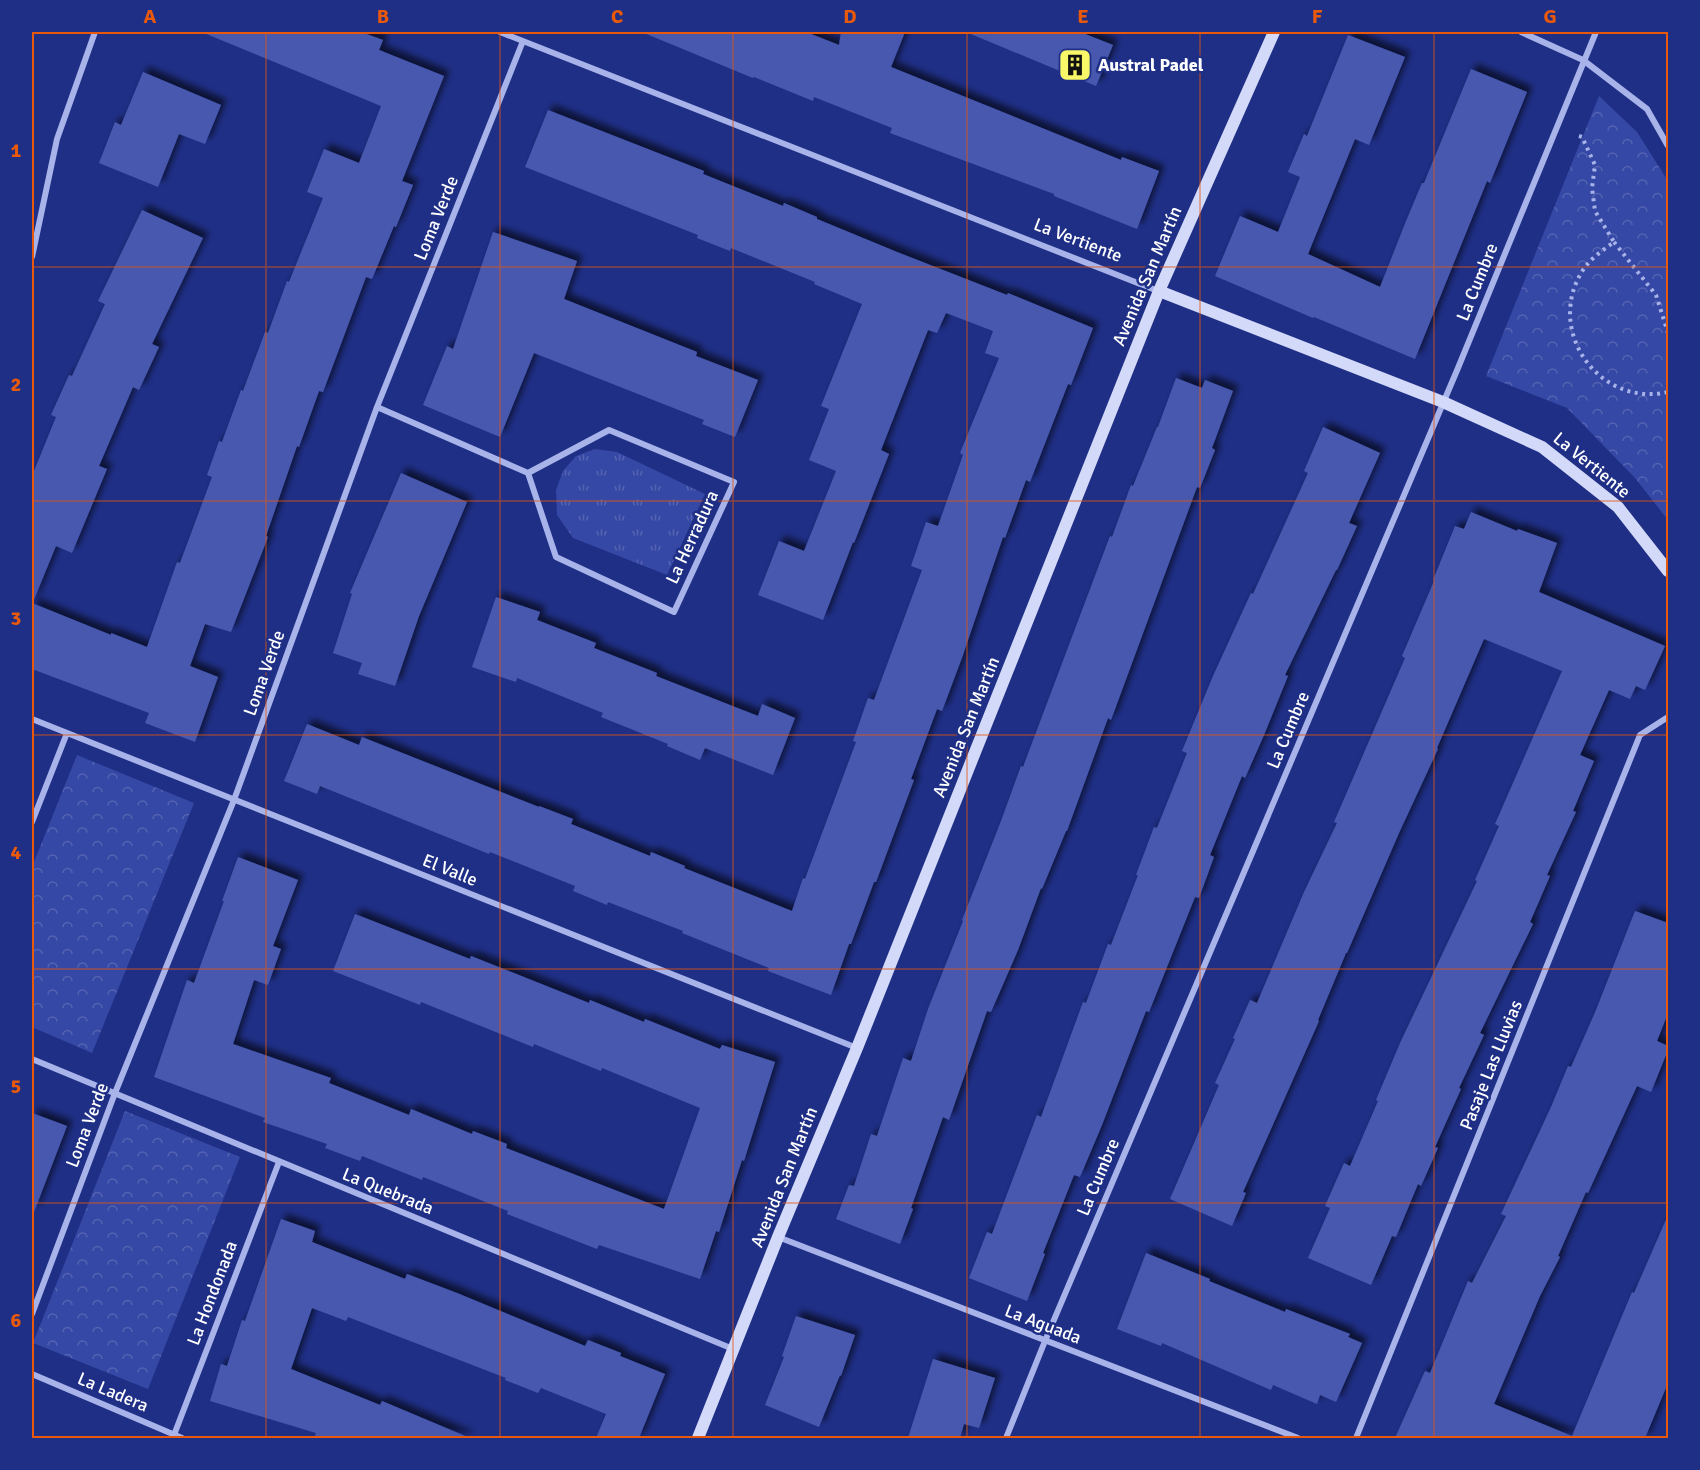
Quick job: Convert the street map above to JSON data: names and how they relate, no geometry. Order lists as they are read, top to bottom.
{
  "streets": {
    "street": [
      "Loma Verde",
      "La Vertiente",
      "Avenida San Martín",
      "La Cumbre",
      "La Herradura",
      "El Valle",
      "Pasaje Las Lluvias",
      "La Quebrada",
      "La Hondonada",
      "La Aguada",
      "La Ladera"
    ]
  },
  "crossings": [
    ["Loma Verde", "La Vertiente"],
    ["Loma Verde", "El Valle"],
    ["Loma Verde", "La Quebrada"],
    ["La Vertiente", "Avenida San Martín"],
    ["La Vertiente", "La Cumbre"],
    ["Avenida San Martín", "El Valle"],
    ["Avenida San Martín", "La Quebrada"],
    ["Avenida San Martín", "La Aguada"],
    ["La Cumbre", "La Aguada"],
    ["La Quebrada", "La Hondonada"],
    ["La Hondonada", "La Ladera"]
  ],
  "places": {
    "building": ["Austral Padel"]
  },
  "grid": {
    "columns": [
      "A",
      "B",
      "C",
      "D",
      "E",
      "F",
      "G"
    ],
    "rows": [
      "1",
      "2",
      "3",
      "4",
      "5",
      "6"
    ]
  }
}
